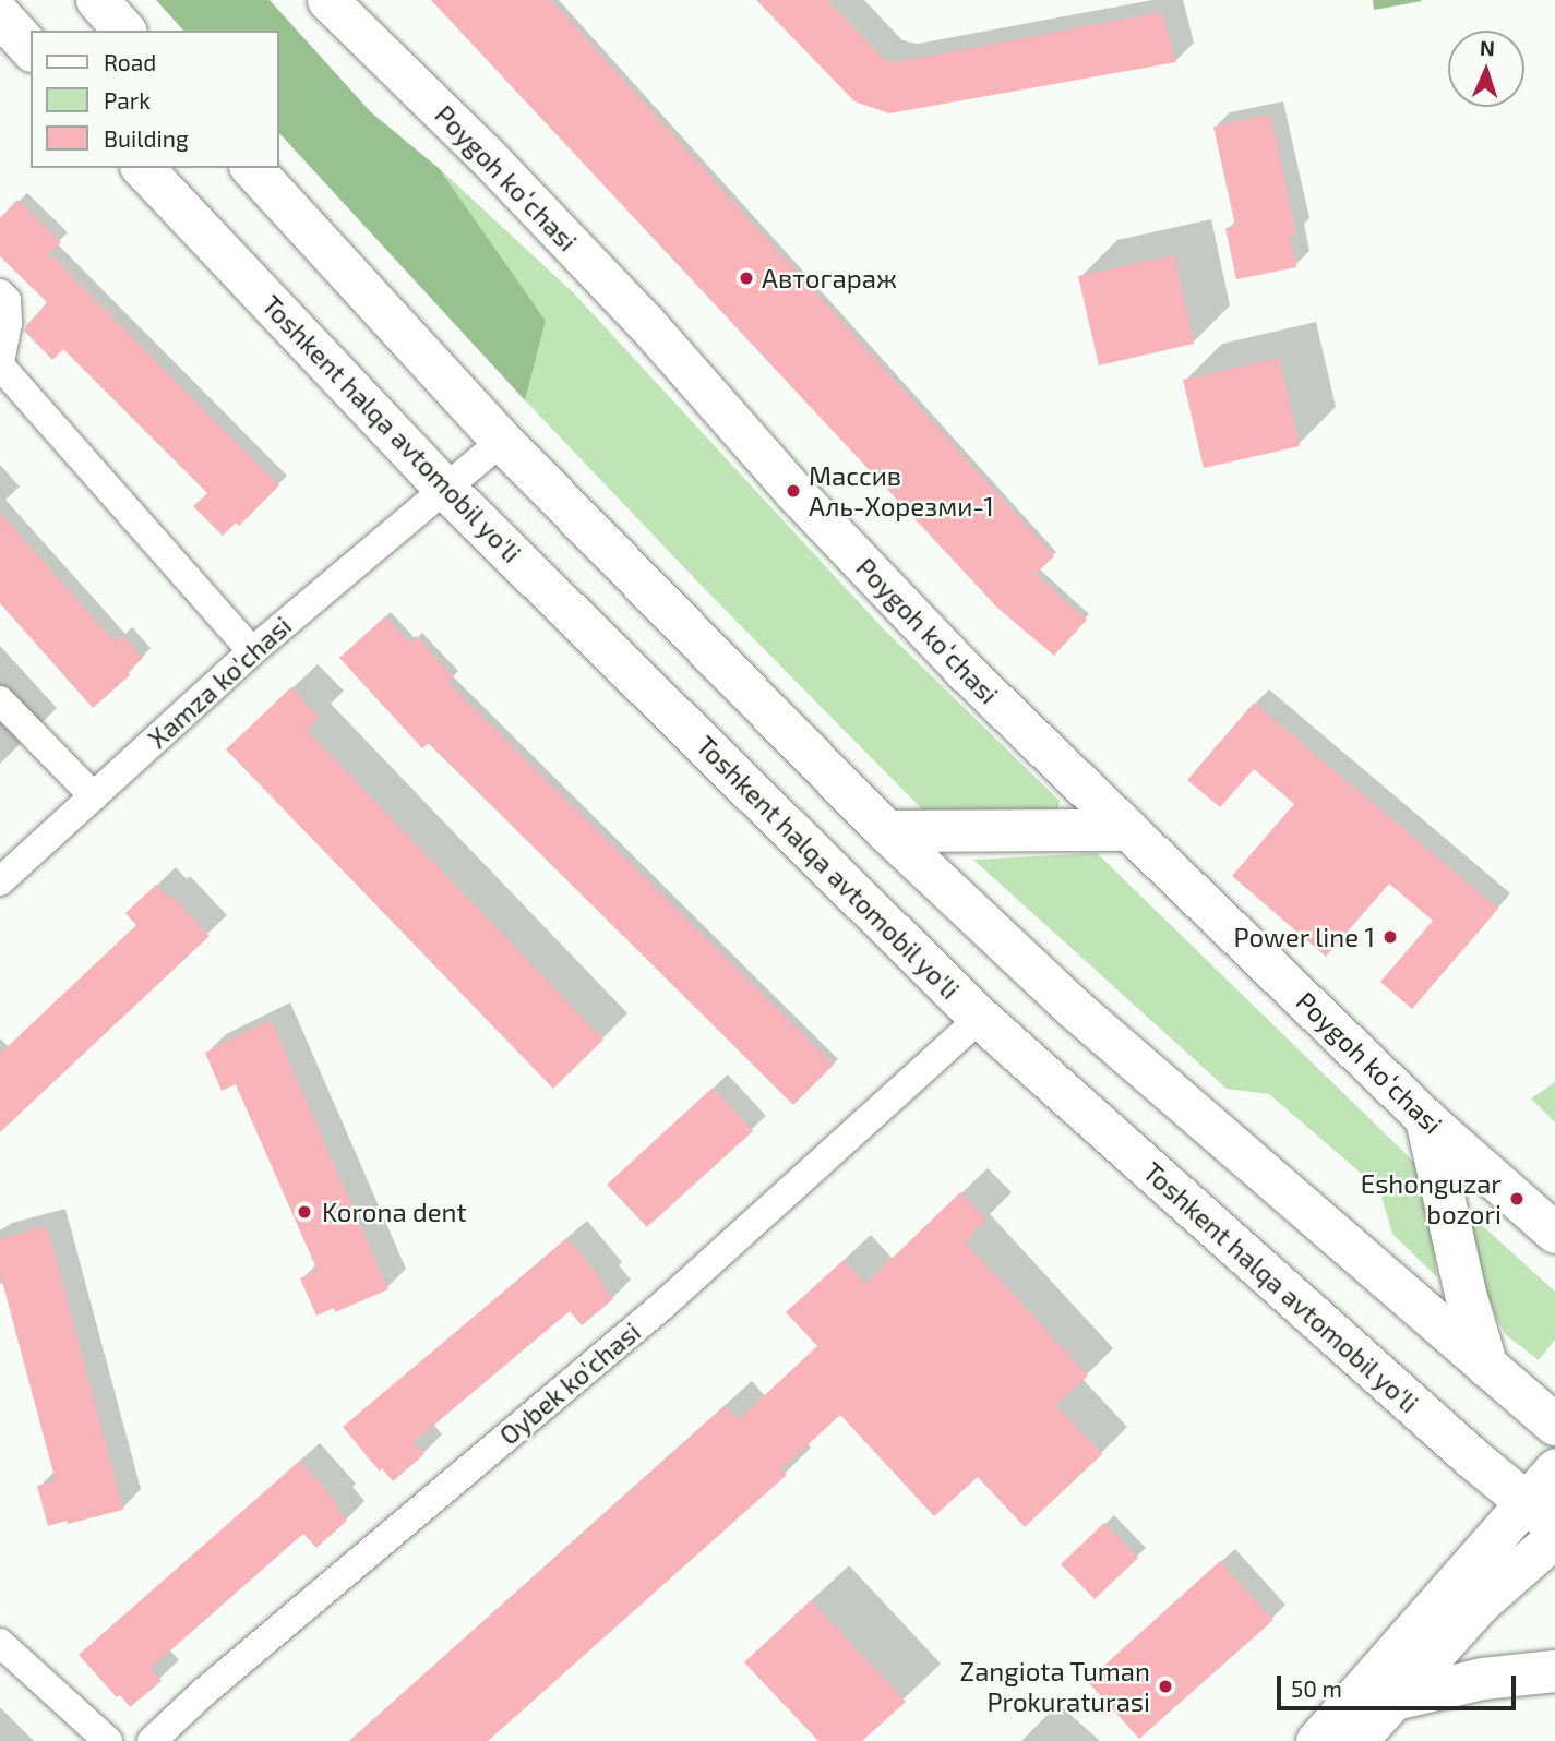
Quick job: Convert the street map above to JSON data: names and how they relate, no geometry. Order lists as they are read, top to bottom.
{
  "streets": {
    "highway": ["Toshkent halqa avtomobil yo'li"],
    "street": ["Poygoh koʻchasi", "Xamza ko'chasi", "Oybek ko'chasi"]
  },
  "crossings": [
    ["Toshkent halqa avtomobil yo'li", "Xamza ko'chasi"],
    ["Toshkent halqa avtomobil yo'li", "Oybek ko'chasi"]
  ],
  "places": [
    "Автогараж",
    "Массив Аль-Хорезми-1",
    "Power line 1",
    "Eshonguzar bozori",
    "Korona dent",
    "Zangiota Tuman Prokuraturasi"
  ],
  "legend": ["Road", "Park", "Building"],
  "scale_bar": "50 m",
  "north": "top"
}
